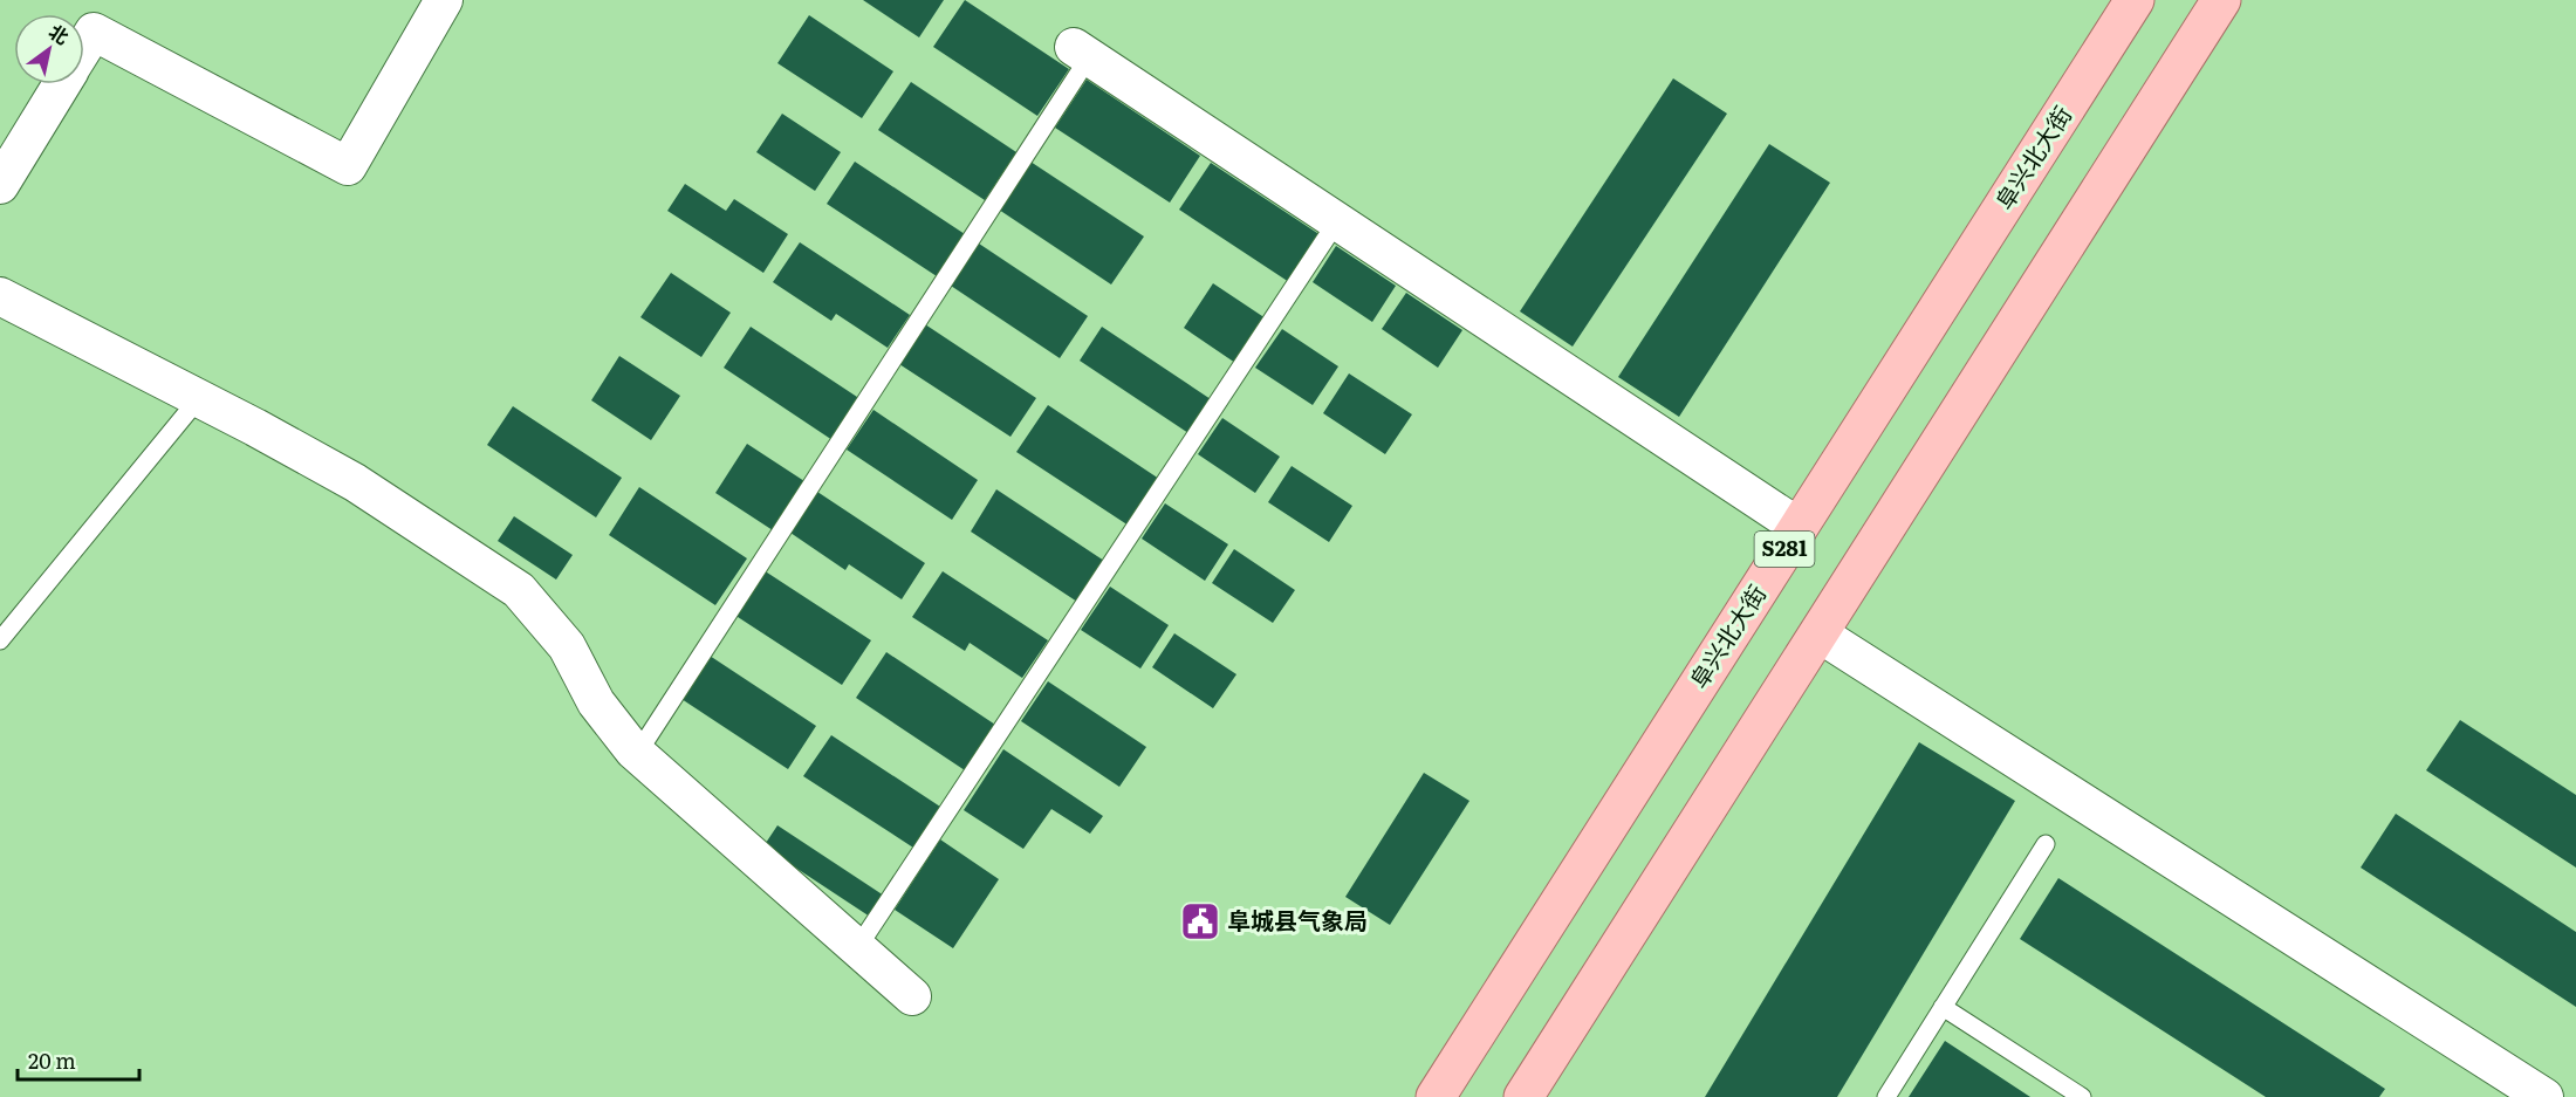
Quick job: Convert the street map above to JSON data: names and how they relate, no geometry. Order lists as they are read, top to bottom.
{
  "streets": {
    "main road": ["阜兴北大街", "S281"]
  },
  "places": {
    "public building": ["阜城县气象局"]
  },
  "scale_bar": "20 m",
  "north": "top right"
}
